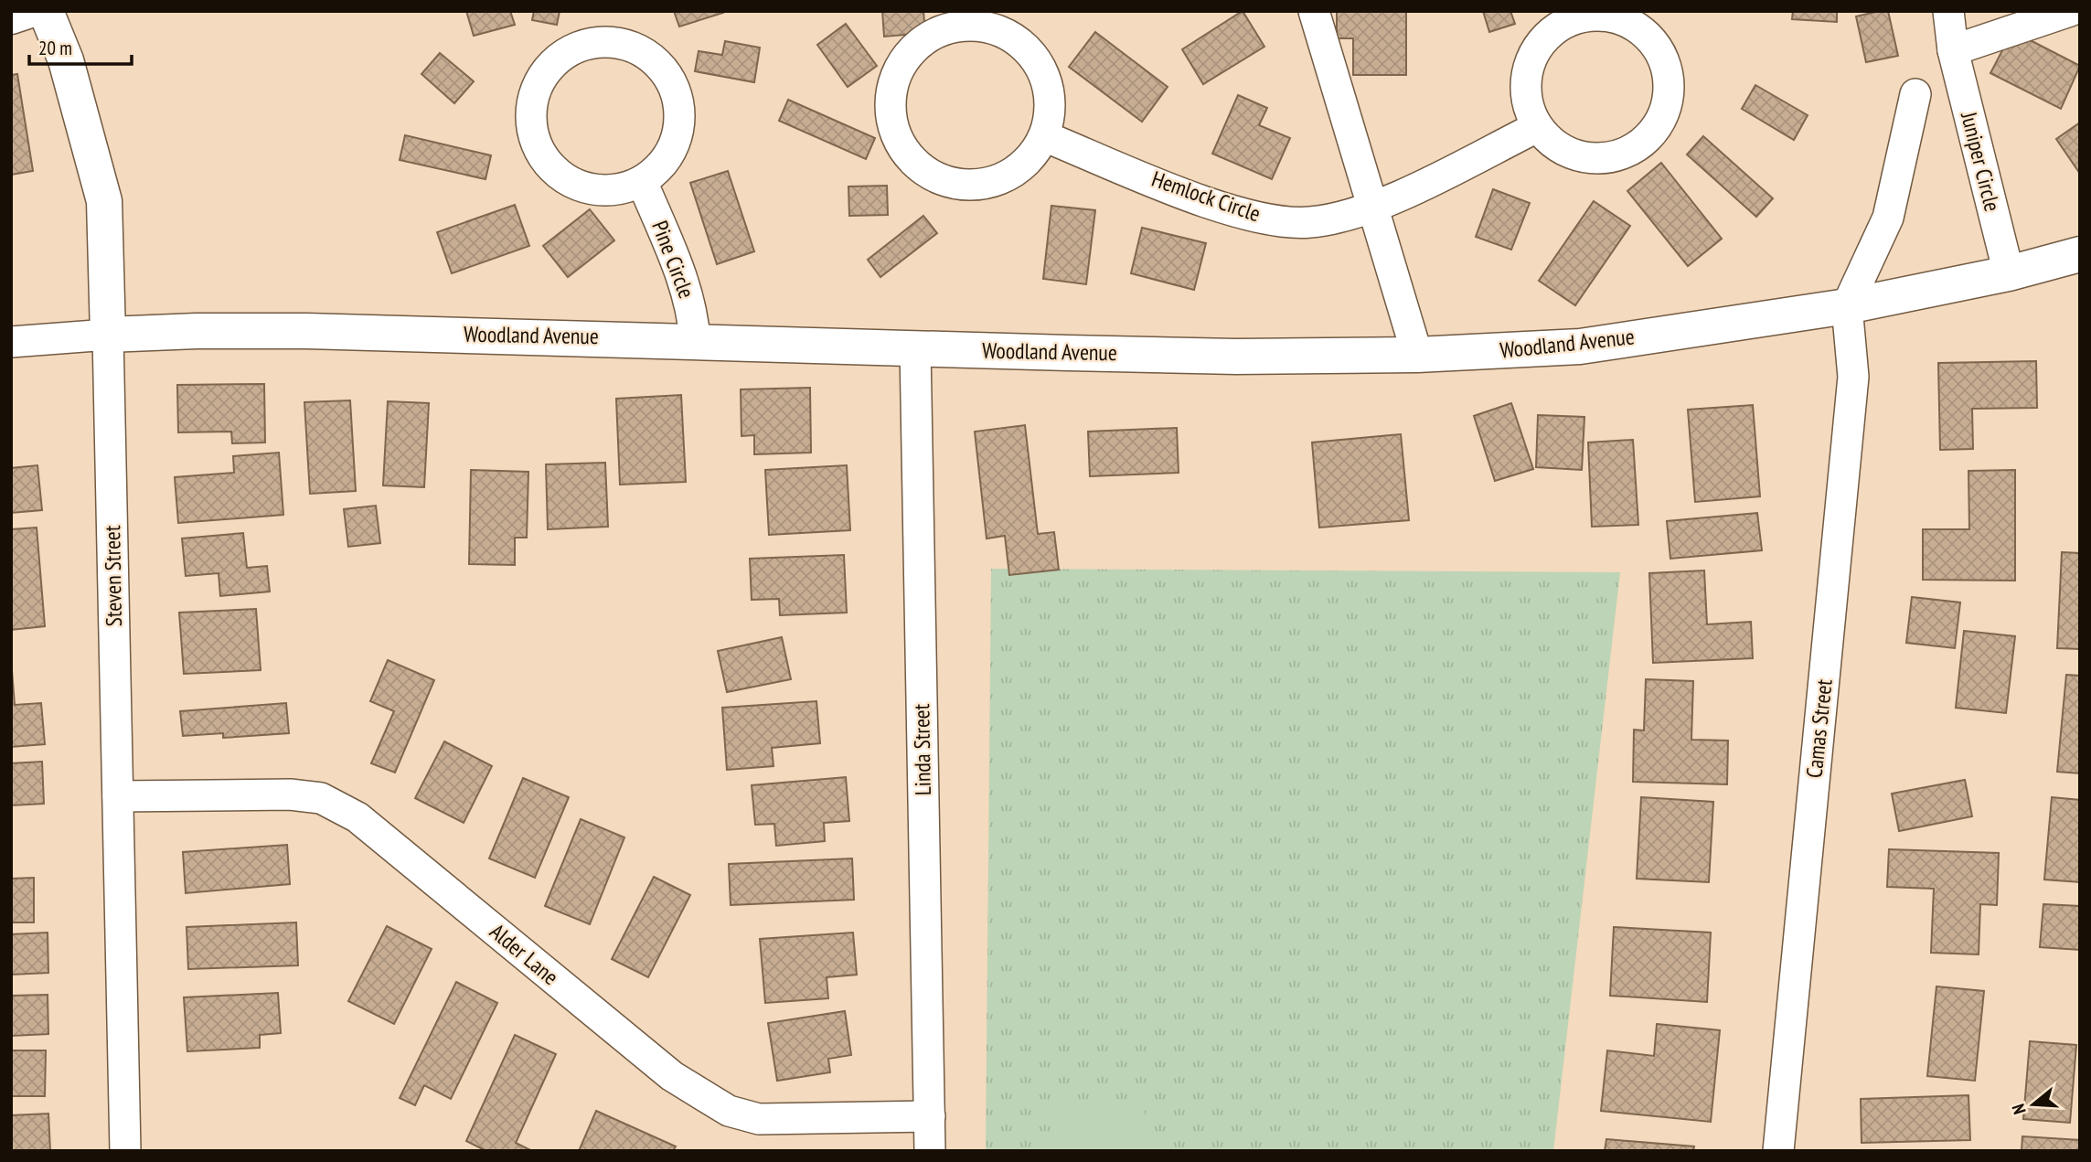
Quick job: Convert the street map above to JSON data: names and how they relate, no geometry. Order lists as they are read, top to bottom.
{
  "streets": {
    "street": [
      "Juniper Circle",
      "Hemlock Circle",
      "Pine Circle",
      "Woodland Avenue",
      "Steven Street",
      "Camas Street",
      "Linda Street",
      "Alder Lane"
    ]
  },
  "crossings": [
    ["Juniper Circle", "Woodland Avenue"],
    ["Pine Circle", "Woodland Avenue"],
    ["Woodland Avenue", "Steven Street"],
    ["Woodland Avenue", "Camas Street"],
    ["Woodland Avenue", "Linda Street"],
    ["Steven Street", "Alder Lane"],
    ["Linda Street", "Alder Lane"]
  ],
  "scale_bar": "20 m",
  "north": "left"
}
